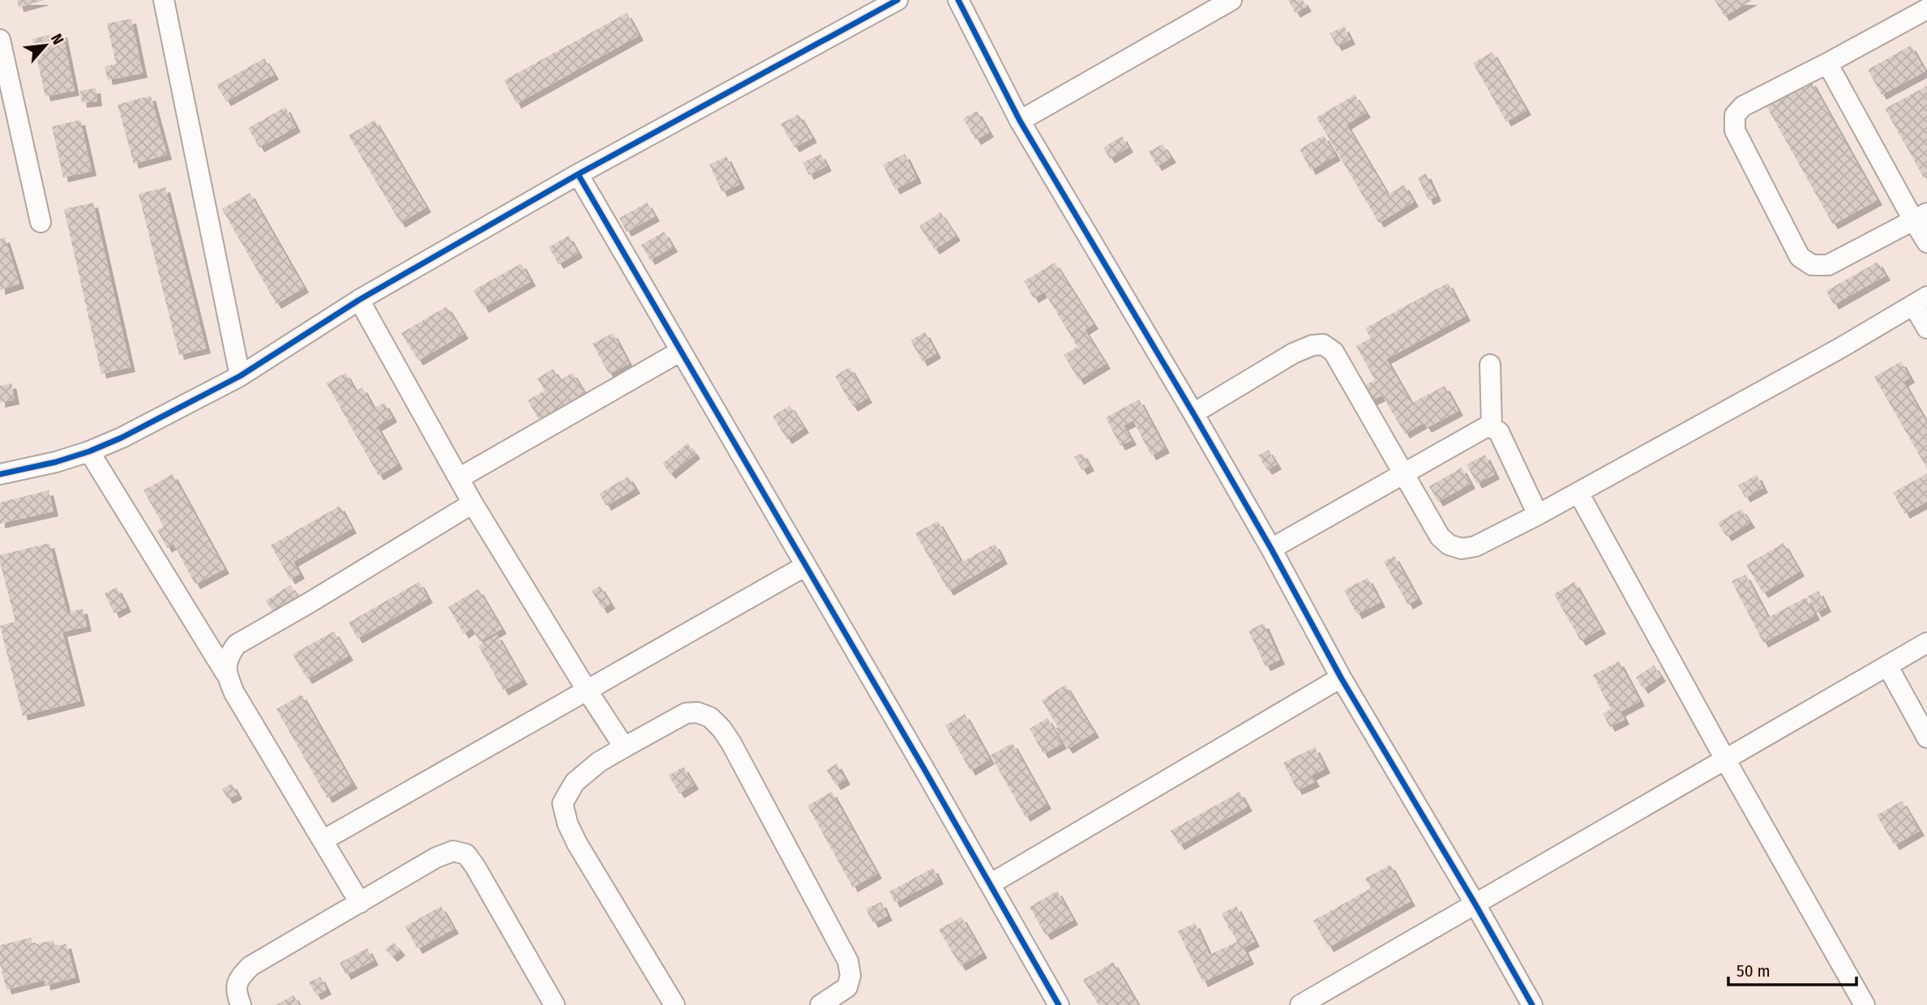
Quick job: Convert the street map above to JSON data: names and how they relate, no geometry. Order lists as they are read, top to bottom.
{
  "scale_bar": "50 m",
  "north": "top right"
}
